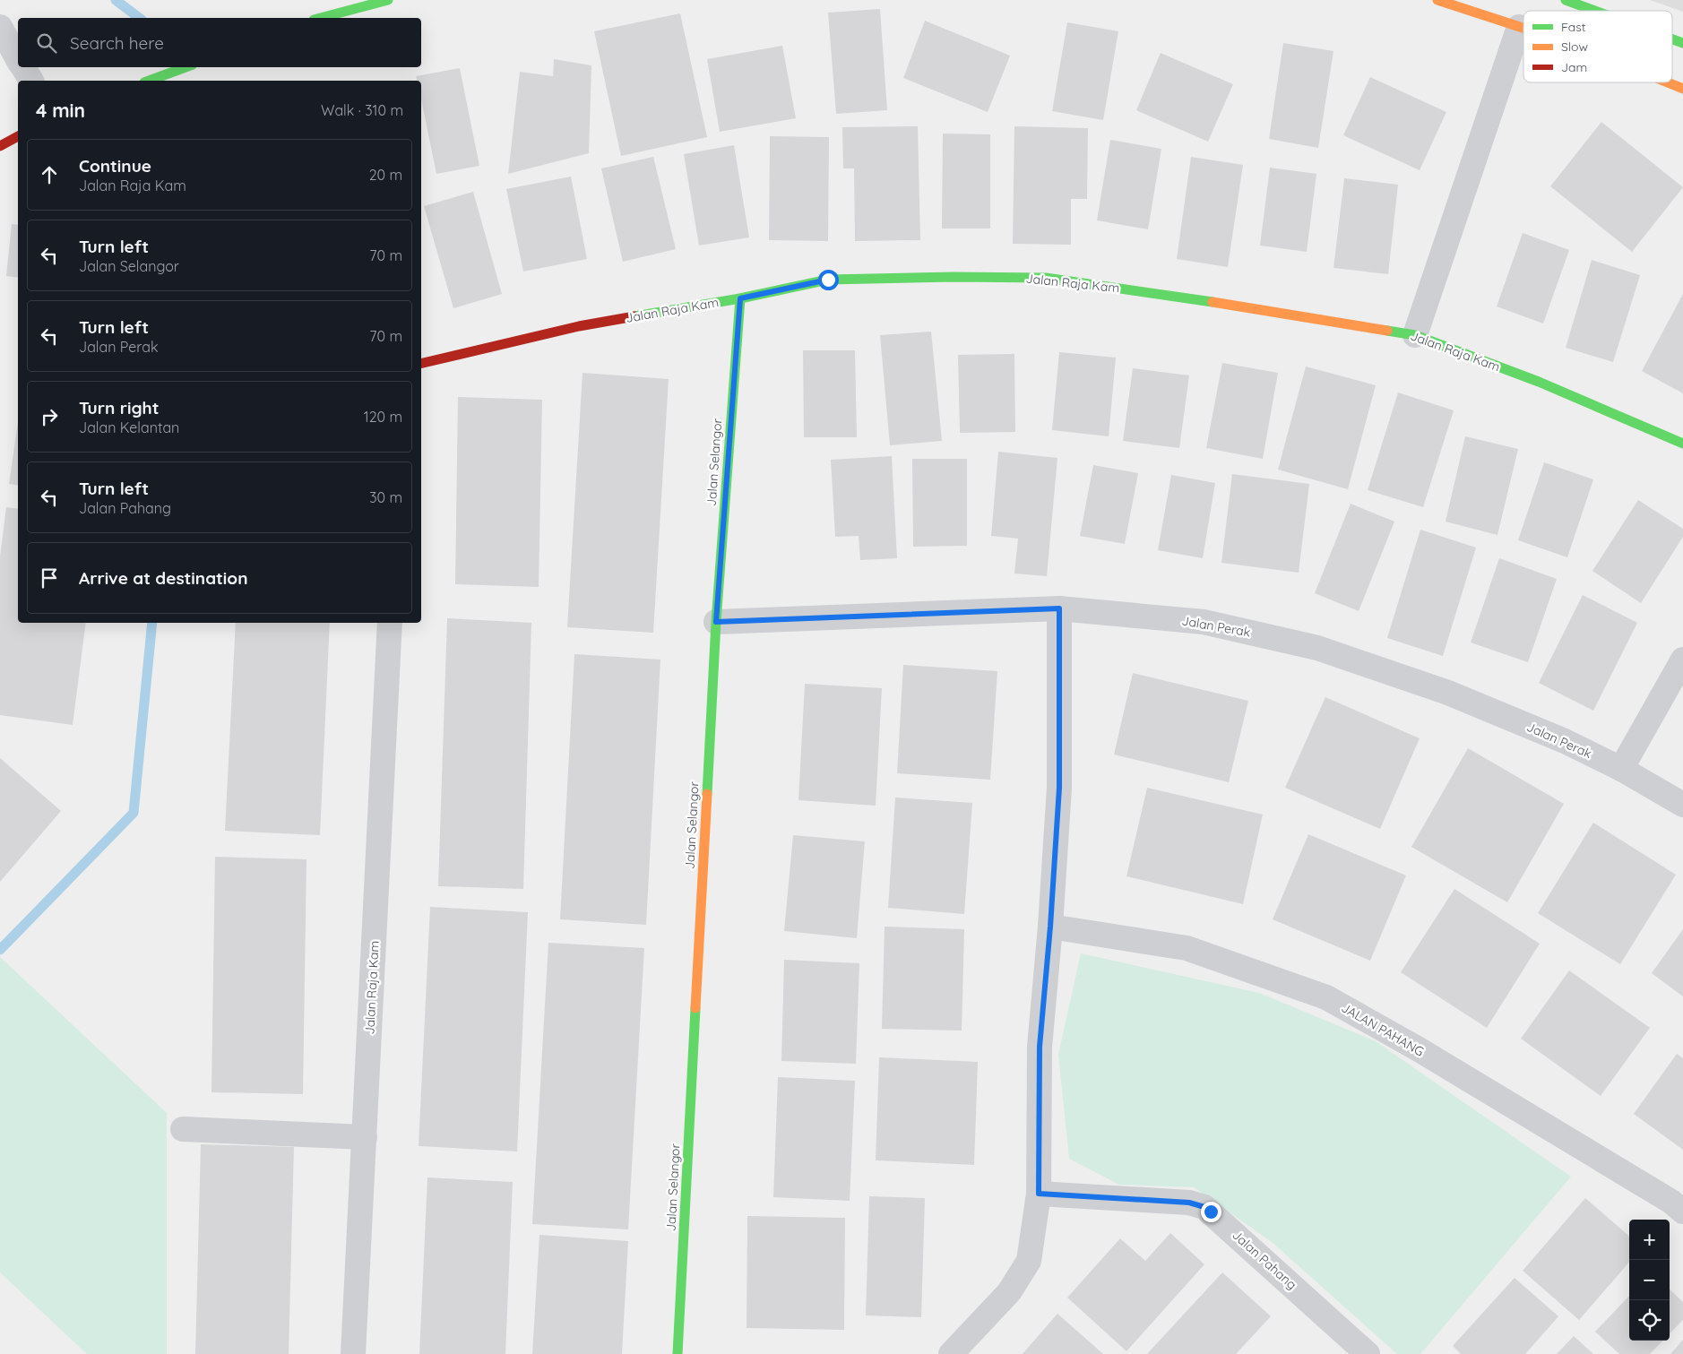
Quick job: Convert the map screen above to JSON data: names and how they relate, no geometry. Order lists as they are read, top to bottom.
{
  "streets": {
    "street": [
      "Jalan Raja Kam",
      "Jalan Selangor",
      "Jalan Perak",
      "JALAN PAHANG",
      "Jalan Pahang"
    ]
  },
  "crossings": [
    ["Jalan Raja Kam", "Jalan Selangor"],
    ["Jalan Selangor", "Jalan Perak"]
  ],
  "legend": ["Fast", "Slow", "Jam"],
  "page": {
    "search": "Search here",
    "heading": ["4 min", "Walk · 310 m"],
    "list": [
      ["Continue", "Jalan Raja Kam", "20 m"],
      ["Turn left", "Jalan Selangor", "70 m"],
      ["Turn left", "Jalan Perak", "70 m"],
      ["Turn right", "Jalan Kelantan", "120 m"],
      ["Turn left", "Jalan Pahang", "30 m"],
      "Arrive at destination"
    ],
    "map_buttons": ["+", "−"]
  }
}
